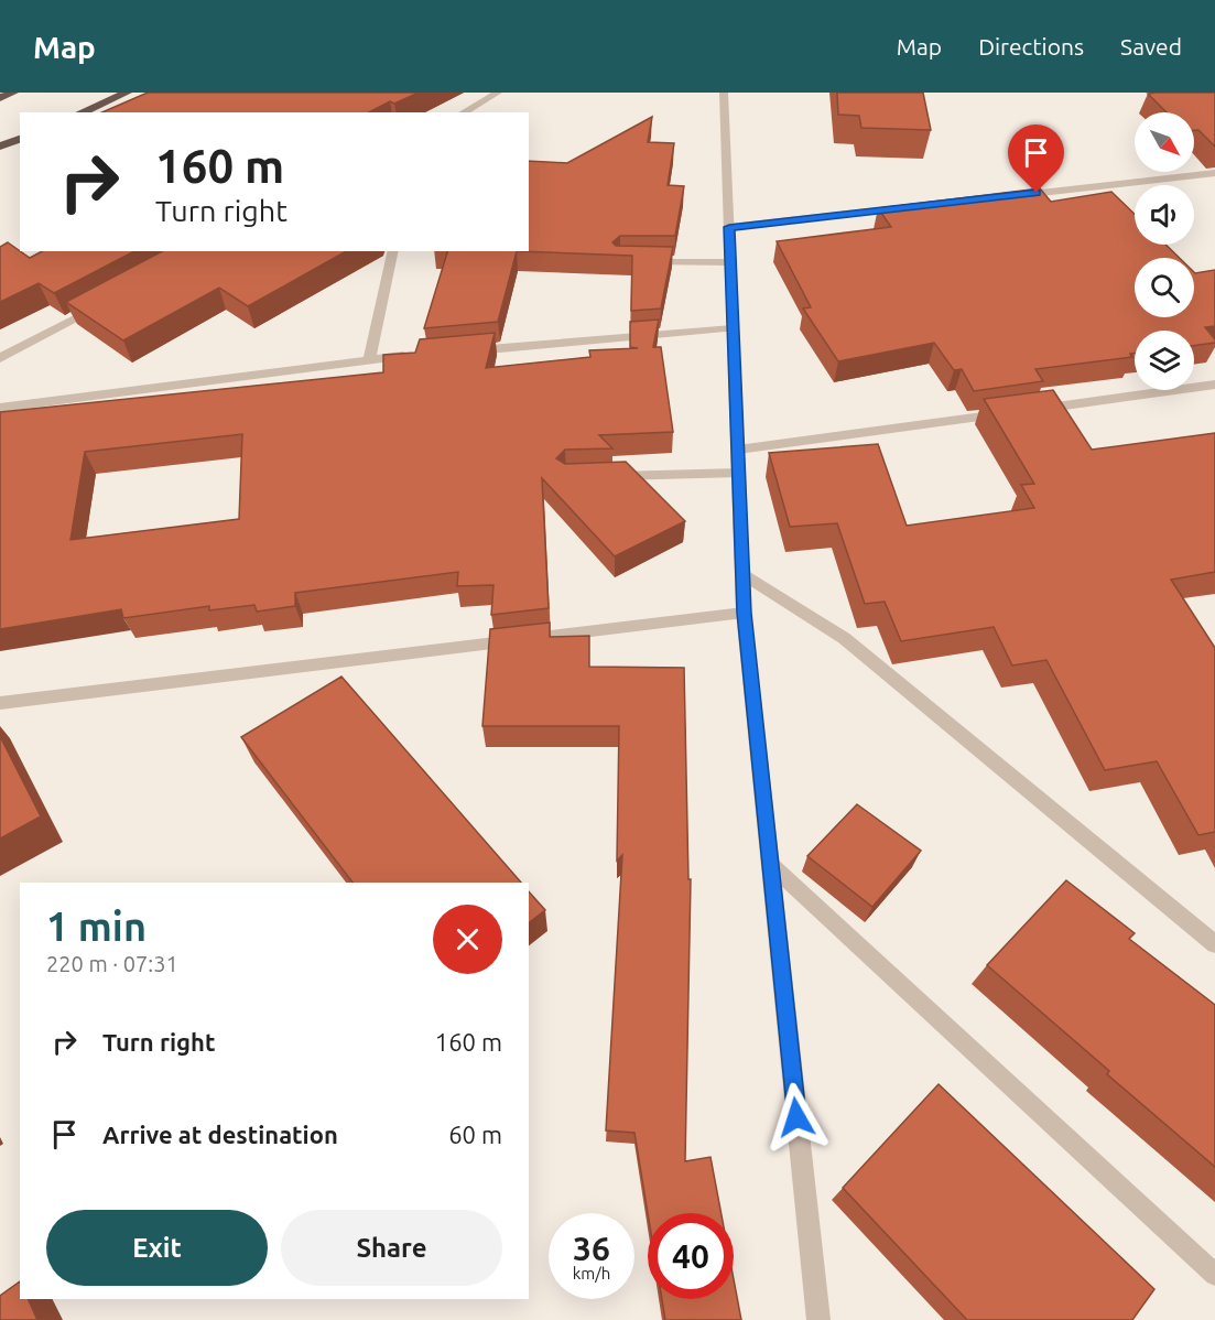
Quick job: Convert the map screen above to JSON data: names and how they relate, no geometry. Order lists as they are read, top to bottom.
{
  "north": "bottom right",
  "page": {
    "header": "Map",
    "nav": ["Map", "Directions", "Saved"],
    "turn": ["160 m", "Turn right"],
    "heading": ["1 min", "220 m · 07:31"],
    "list": [
      {
        "name": "Turn right",
        "value": "160 m"
      },
      {
        "name": "Arrive at destination",
        "value": "60 m"
      }
    ],
    "buttons": ["Exit", "Share"],
    "speed": "36 km/h",
    "limit": "40"
  }
}
